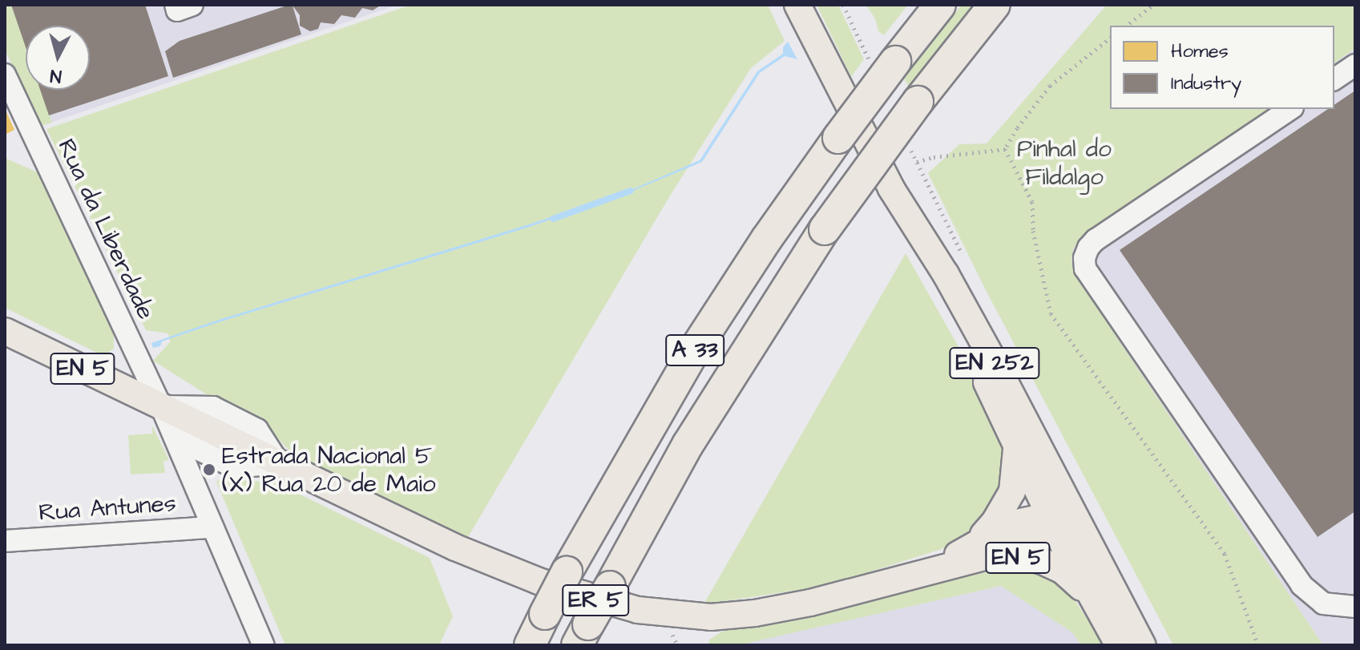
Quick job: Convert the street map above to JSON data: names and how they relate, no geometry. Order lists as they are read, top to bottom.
{
  "streets": {
    "highway": ["A 33"],
    "main road": ["EN 252", "EN 5", "ER 5"],
    "street": ["Rua da Liberdade", "Rua Antunes"]
  },
  "crossings": [
    ["Rua da Liberdade", "EN 5"],
    ["Rua da Liberdade", "Rua Antunes"],
    ["Rua da Liberdade", "ER 5"],
    ["EN 252", "EN 5"],
    ["EN 5", "ER 5"]
  ],
  "parks": ["Pinhal do Fildalgo"],
  "places": ["Estrada Nacional 5 (X) Rua 20 de Maio"],
  "legend": ["Homes", "Industry"],
  "north": "bottom"
}
